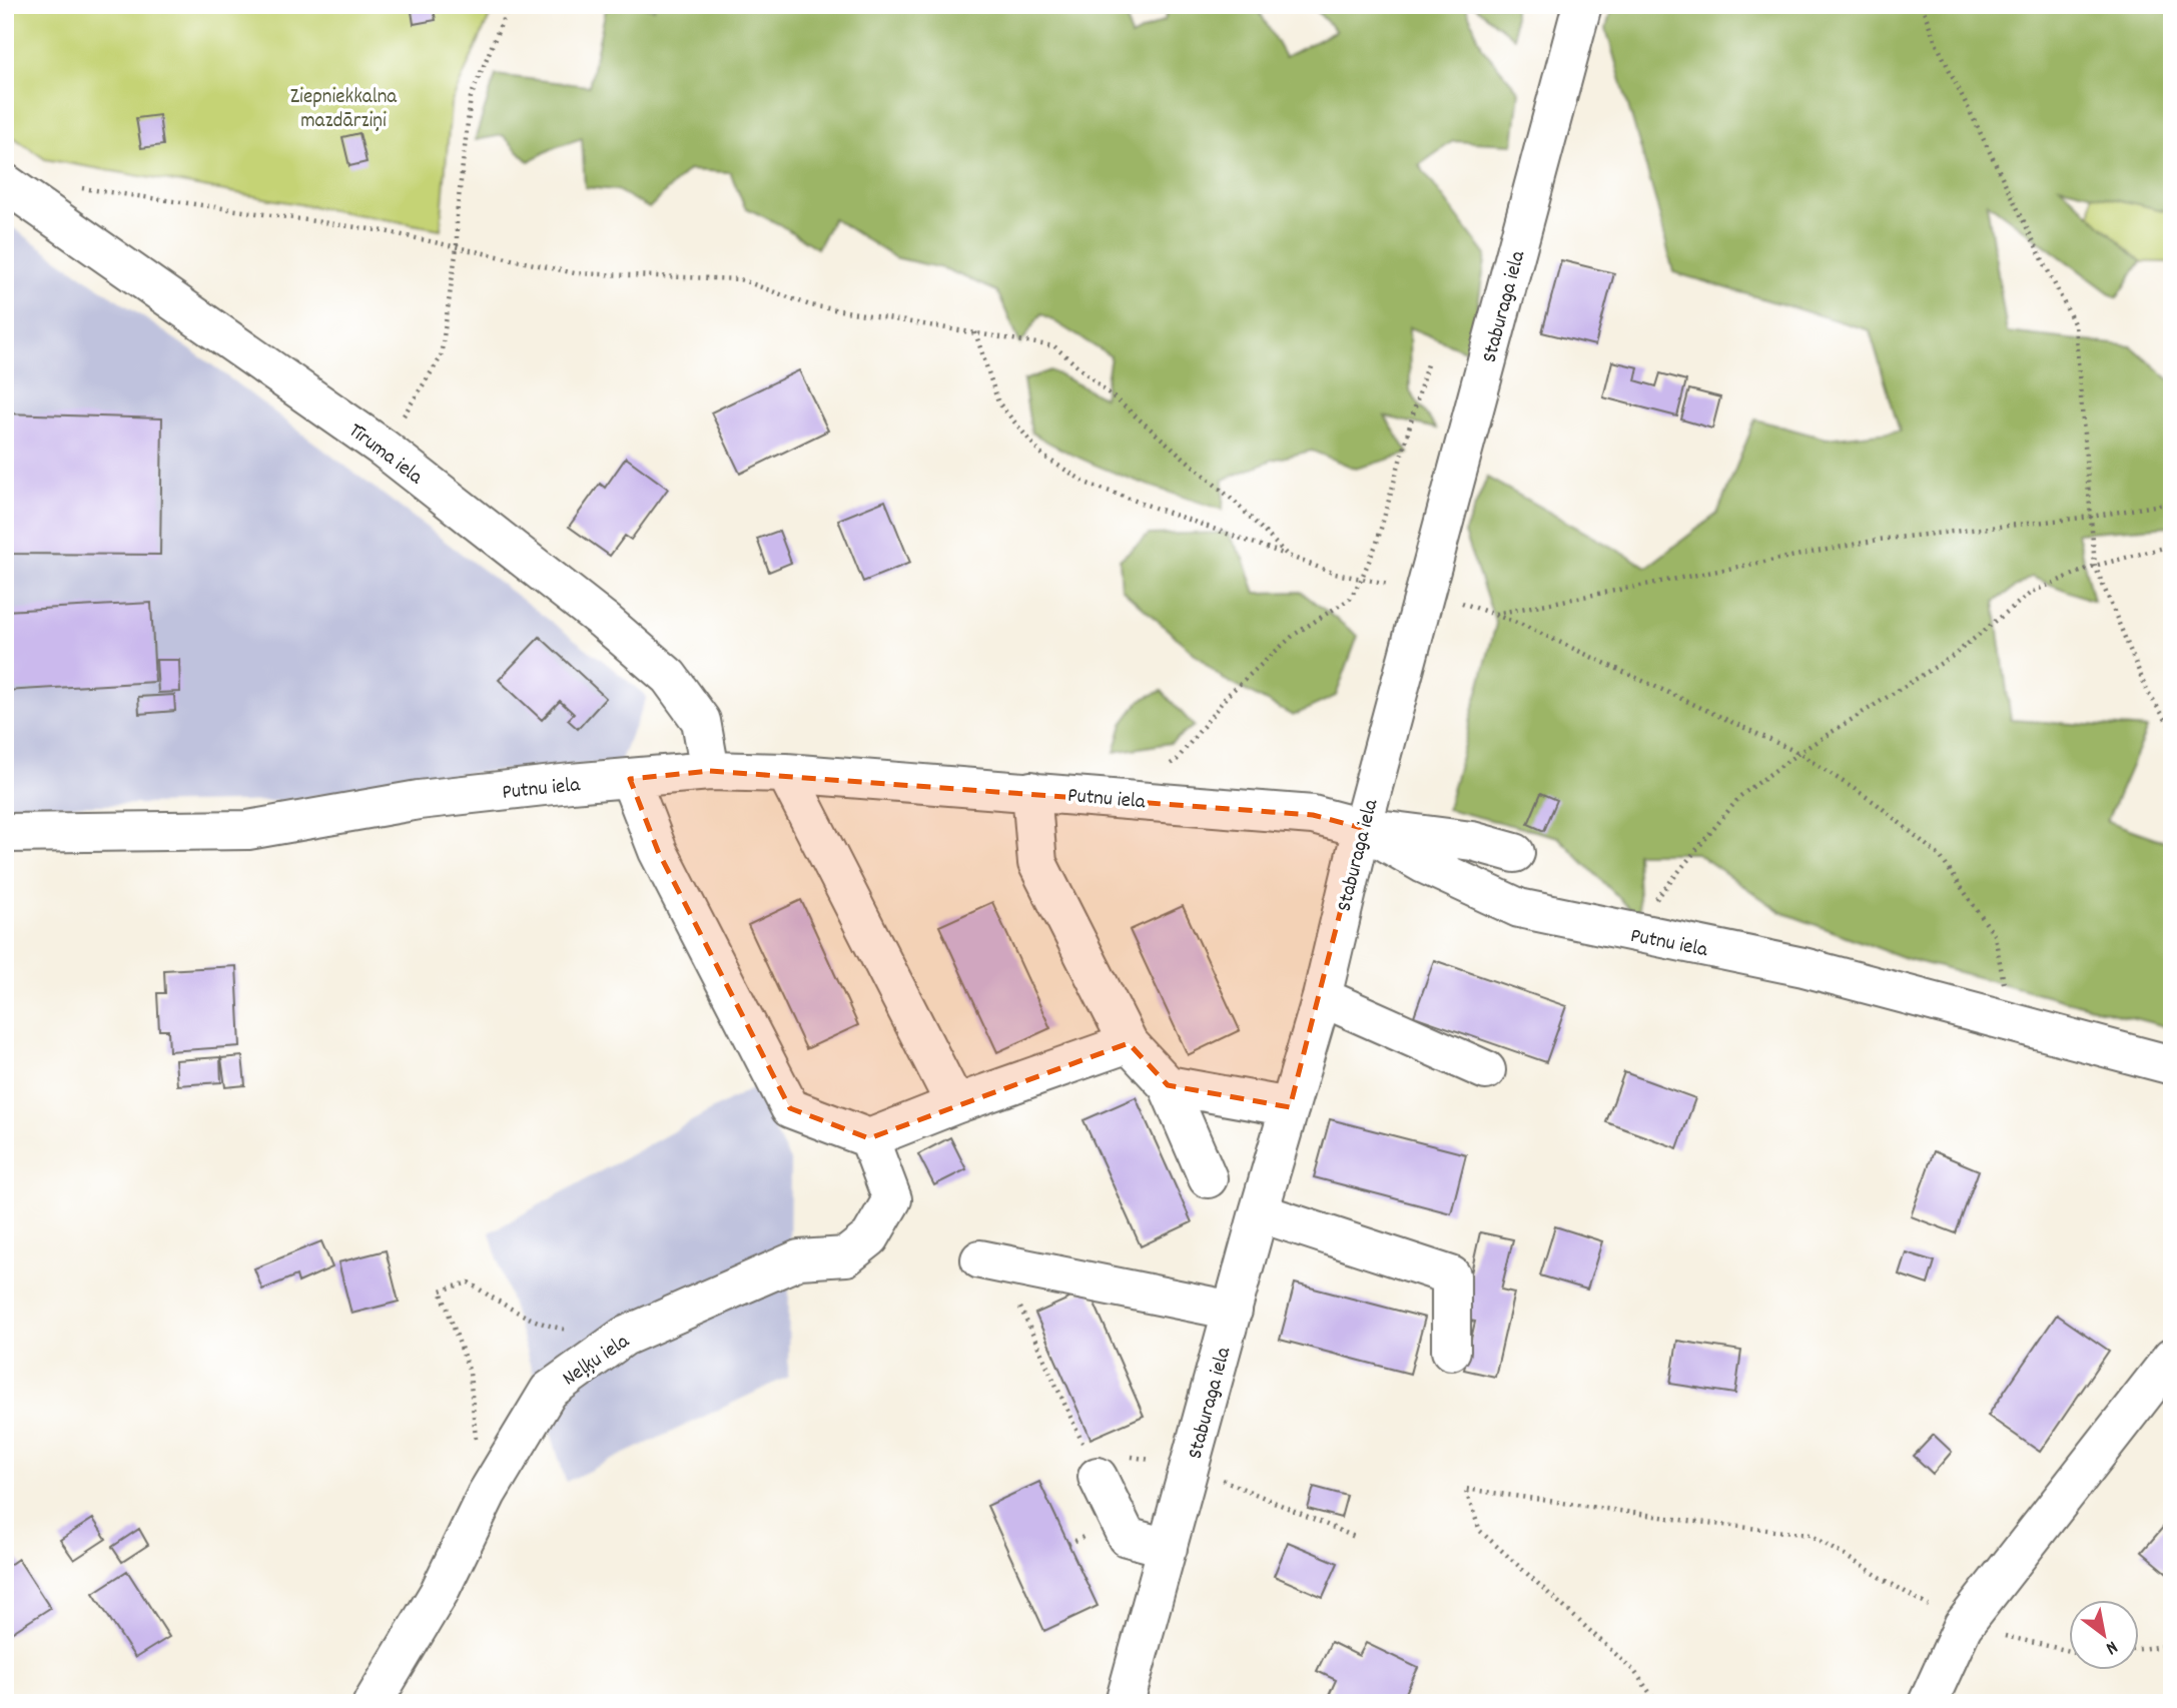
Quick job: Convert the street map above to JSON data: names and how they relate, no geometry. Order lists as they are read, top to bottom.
{
  "streets": {
    "street": [
      "Staburaga iela",
      "Tīruma iela",
      "Putnu iela",
      "Neļķu iela"
    ]
  },
  "crossings": [
    ["Staburaga iela", "Putnu iela"],
    ["Tīruma iela", "Putnu iela"]
  ],
  "parks": ["Ziepniekkalna mazdārziņi"],
  "north": "bottom right"
}
